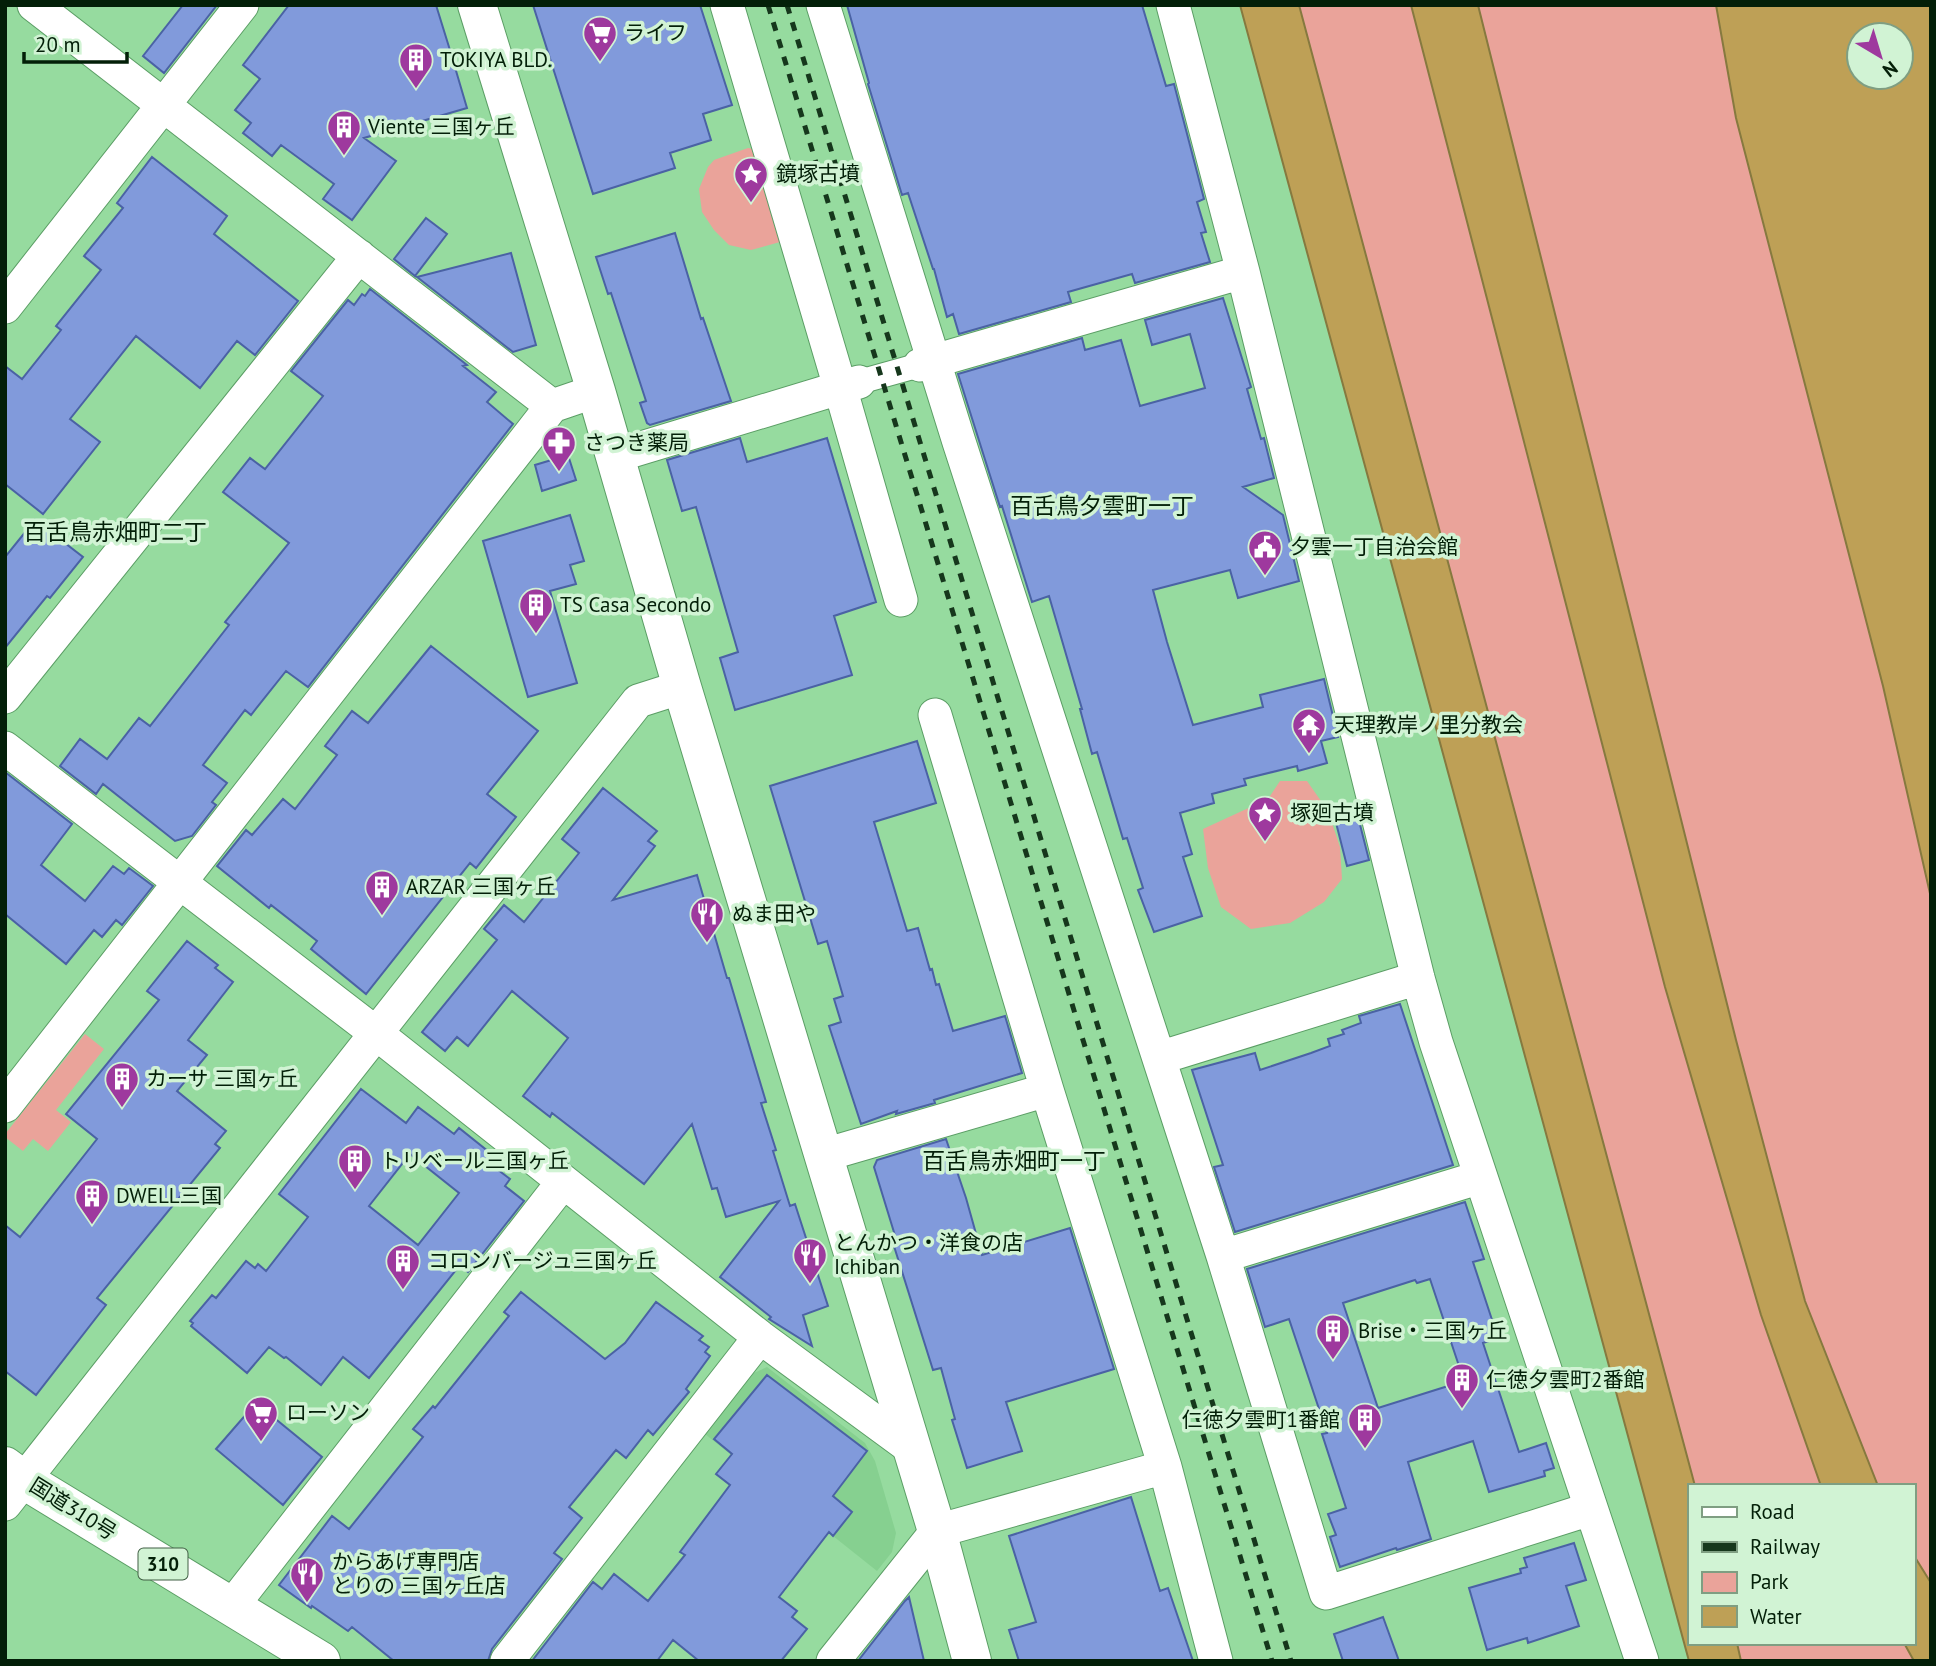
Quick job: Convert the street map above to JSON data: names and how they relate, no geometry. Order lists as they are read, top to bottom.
{
  "streets": {
    "main road": ["国道310号", "310"]
  },
  "districts": ["百舌鳥夕雲町一丁", "百舌鳥赤畑町二丁", "百舌鳥赤畑町一丁"],
  "places": {
    "supermarket": ["ライフ", "ローソン"],
    "building": [
      "TOKIYA BLD.",
      "Viente 三国ヶ丘",
      "TS Casa Secondo",
      "ARZAR 三国ヶ丘",
      "カーサ 三国ヶ丘",
      "トリベール三国ヶ丘",
      "DWELL三国",
      "コロンバージュ三国ヶ丘",
      "Brise・三国ヶ丘",
      "仁徳夕雲町2番館",
      "仁徳夕雲町1番館"
    ],
    "place": ["鏡塚古墳", "塚廻古墳"],
    "pharmacy": ["さつき薬局"],
    "public building": ["夕雲一丁自治会館"],
    "temple": ["天理教岸ノ里分教会"],
    "restaurant": ["ぬま田や", "とんかつ・洋食の店 Ichiban", "からあげ専門店 とりの 三国ヶ丘店"]
  },
  "legend": [
    "Road",
    "Railway",
    "Park",
    "Water"
  ],
  "scale_bar": "20 m",
  "north": "bottom right"
}
